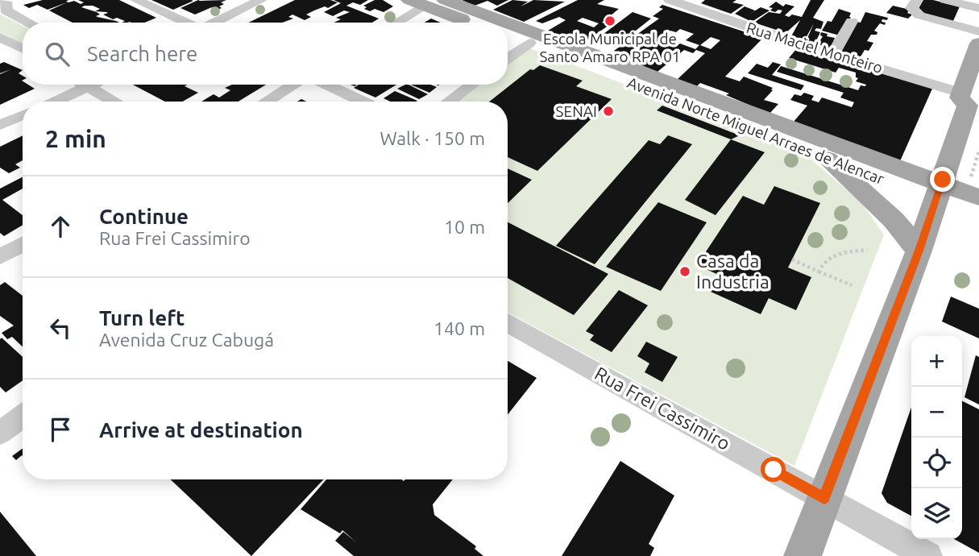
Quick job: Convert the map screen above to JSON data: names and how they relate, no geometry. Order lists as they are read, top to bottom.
{
  "streets": {
    "main road": ["Avenida Norte Miguel Arraes de Alencar"],
    "street": ["Rua Maciel Monteiro", "Rua Frei Cassimiro"]
  },
  "places": ["Escola Municipal de Santo Amaro RPA 01", "SENAI", "Casa da Industria"],
  "page": {
    "search": "Search here",
    "heading": ["2 min", "Walk · 150 m"],
    "list": [
      ["Continue", "Rua Frei Cassimiro", "10 m"],
      ["Turn left", "Avenida Cruz Cabugá", "140 m"],
      "Arrive at destination"
    ],
    "map_buttons": ["+", "−"]
  }
}
